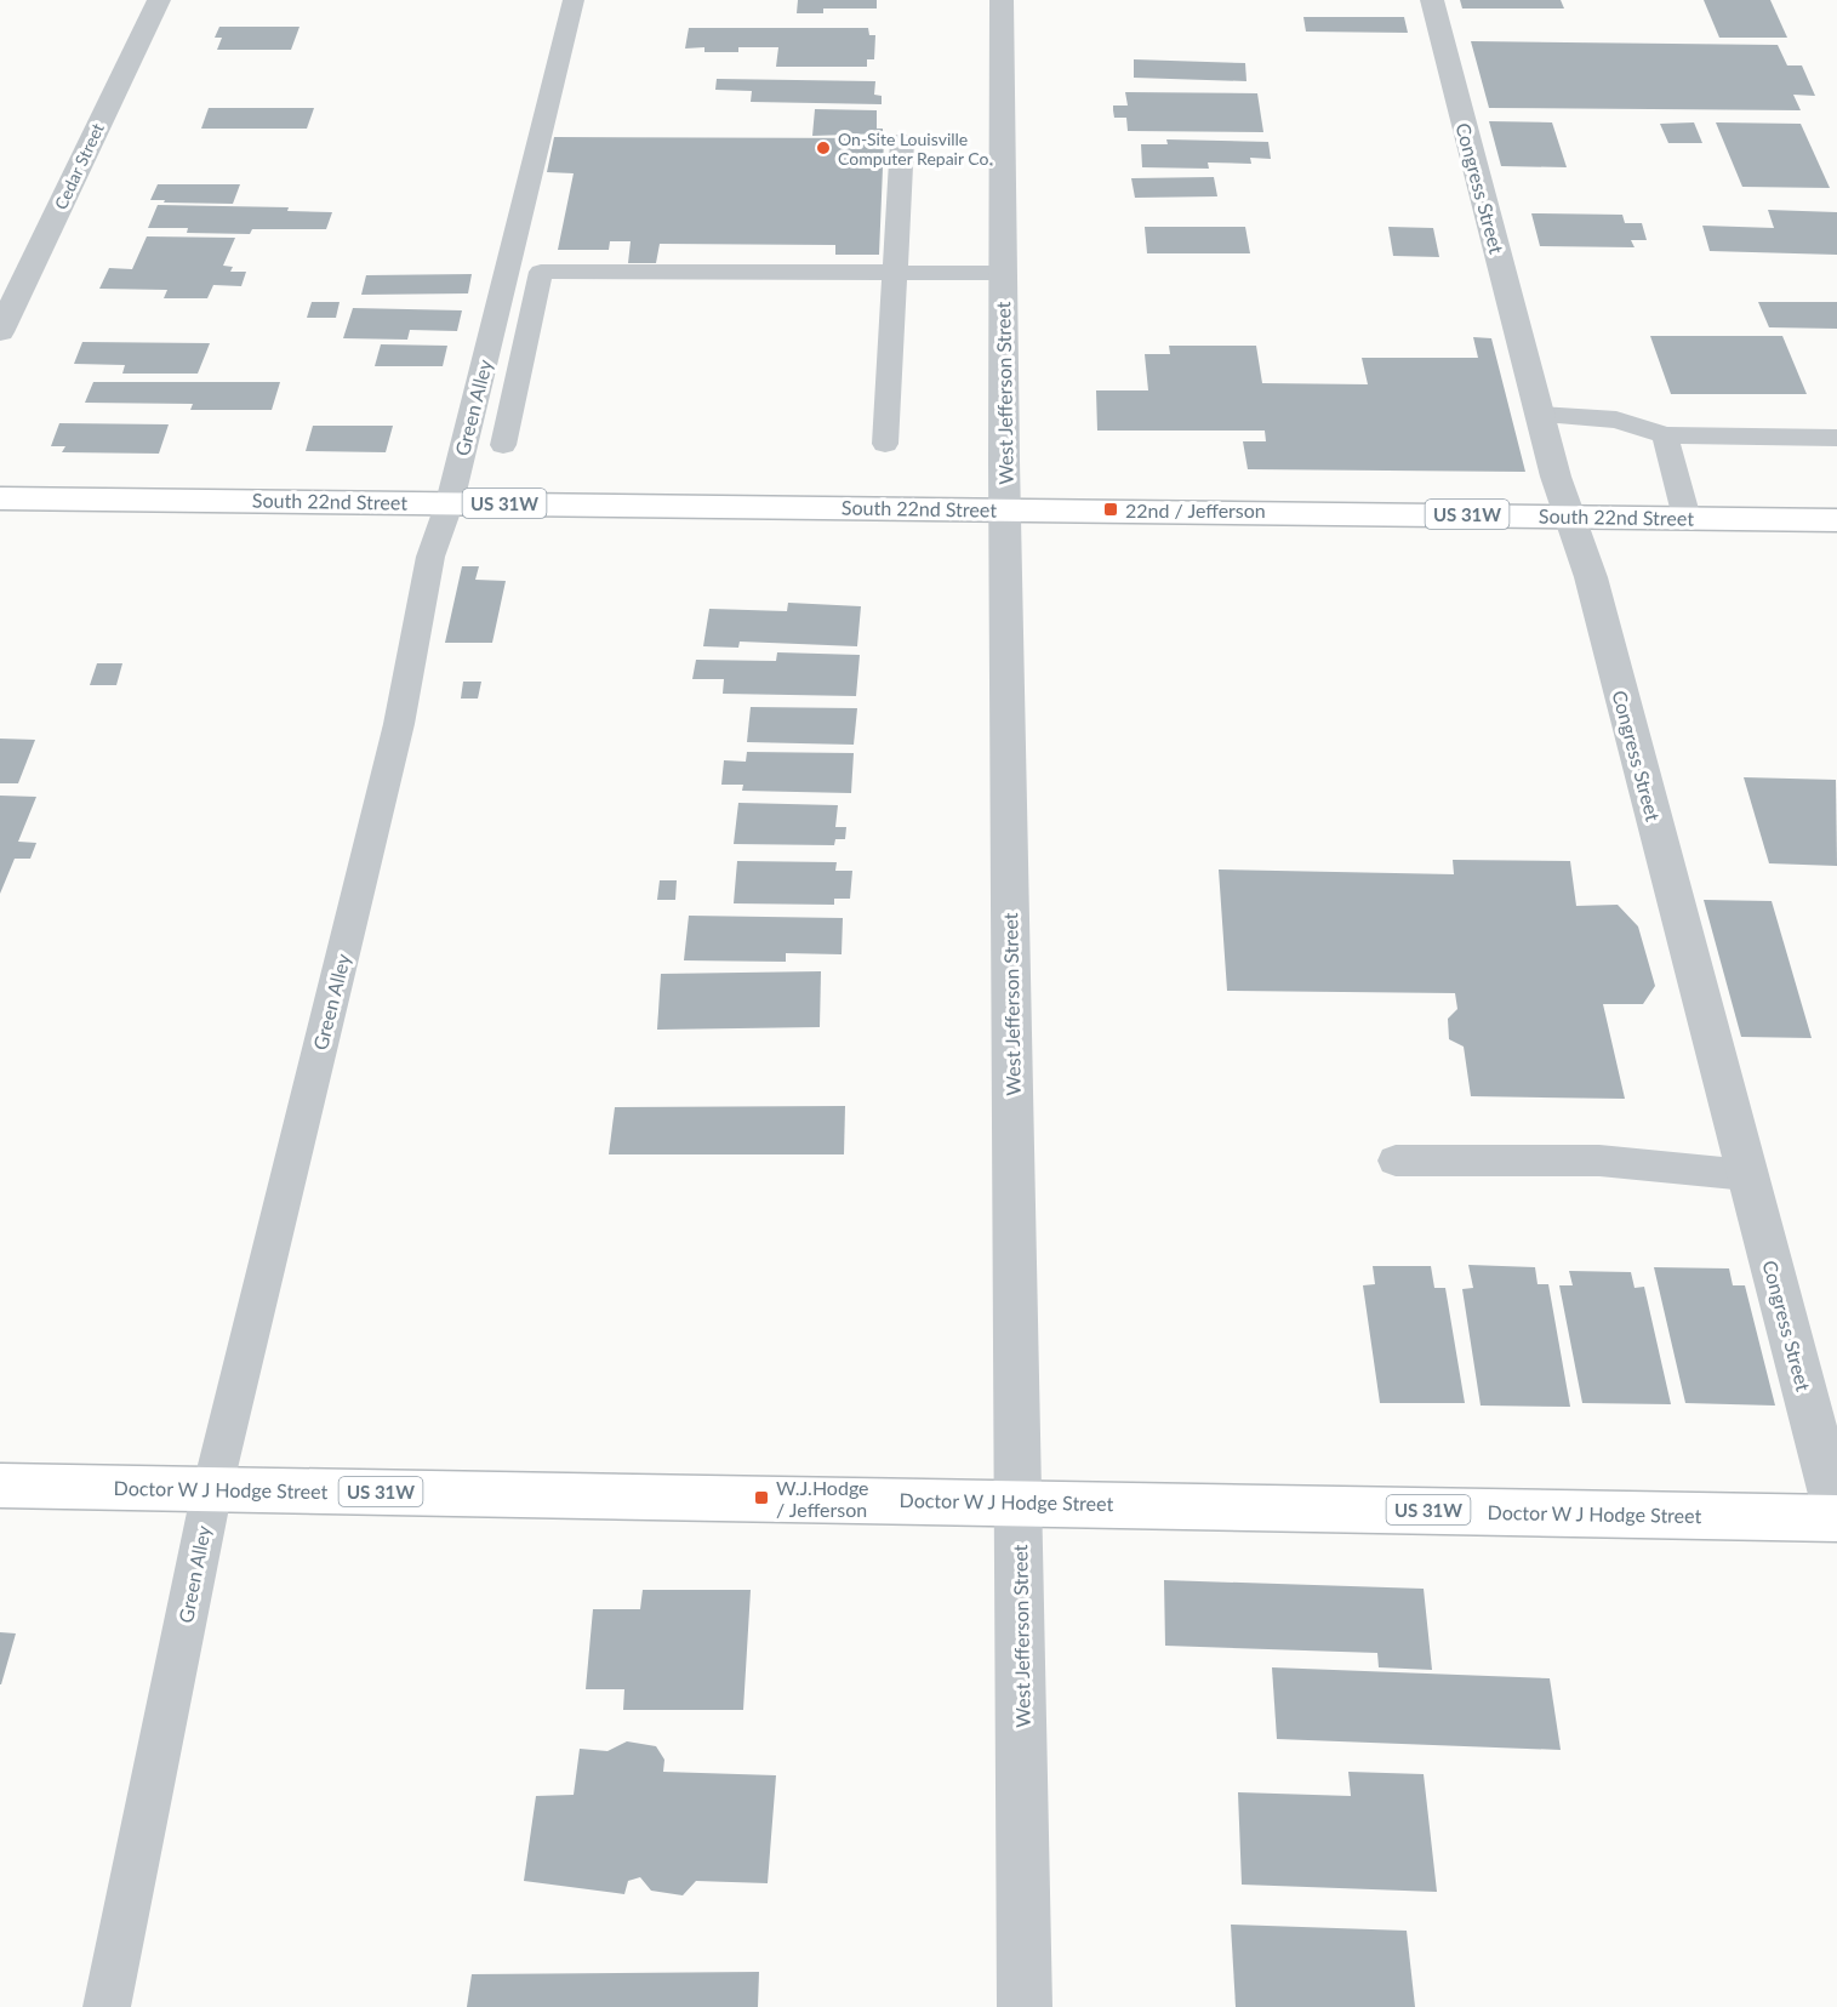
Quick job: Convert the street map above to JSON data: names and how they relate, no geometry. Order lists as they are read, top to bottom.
{
  "streets": {
    "main road": ["South 22nd Street", "US 31W", "Doctor W J Hodge Street"],
    "street": ["Cedar Street", "Congress Street", "West Jefferson Street"],
    "lane": ["Green Alley"]
  },
  "crossings": [
    ["Congress Street", "South 22nd Street"],
    ["Congress Street", "Doctor W J Hodge Street"],
    ["West Jefferson Street", "South 22nd Street"],
    ["West Jefferson Street", "Doctor W J Hodge Street"],
    ["Green Alley", "South 22nd Street"],
    ["Green Alley", "Doctor W J Hodge Street"]
  ],
  "places": {
    "other": ["On-Site Louisville Computer Repair Co."],
    "transit": ["22nd / Jefferson", "W.J.Hodge / Jefferson"]
  }
}
